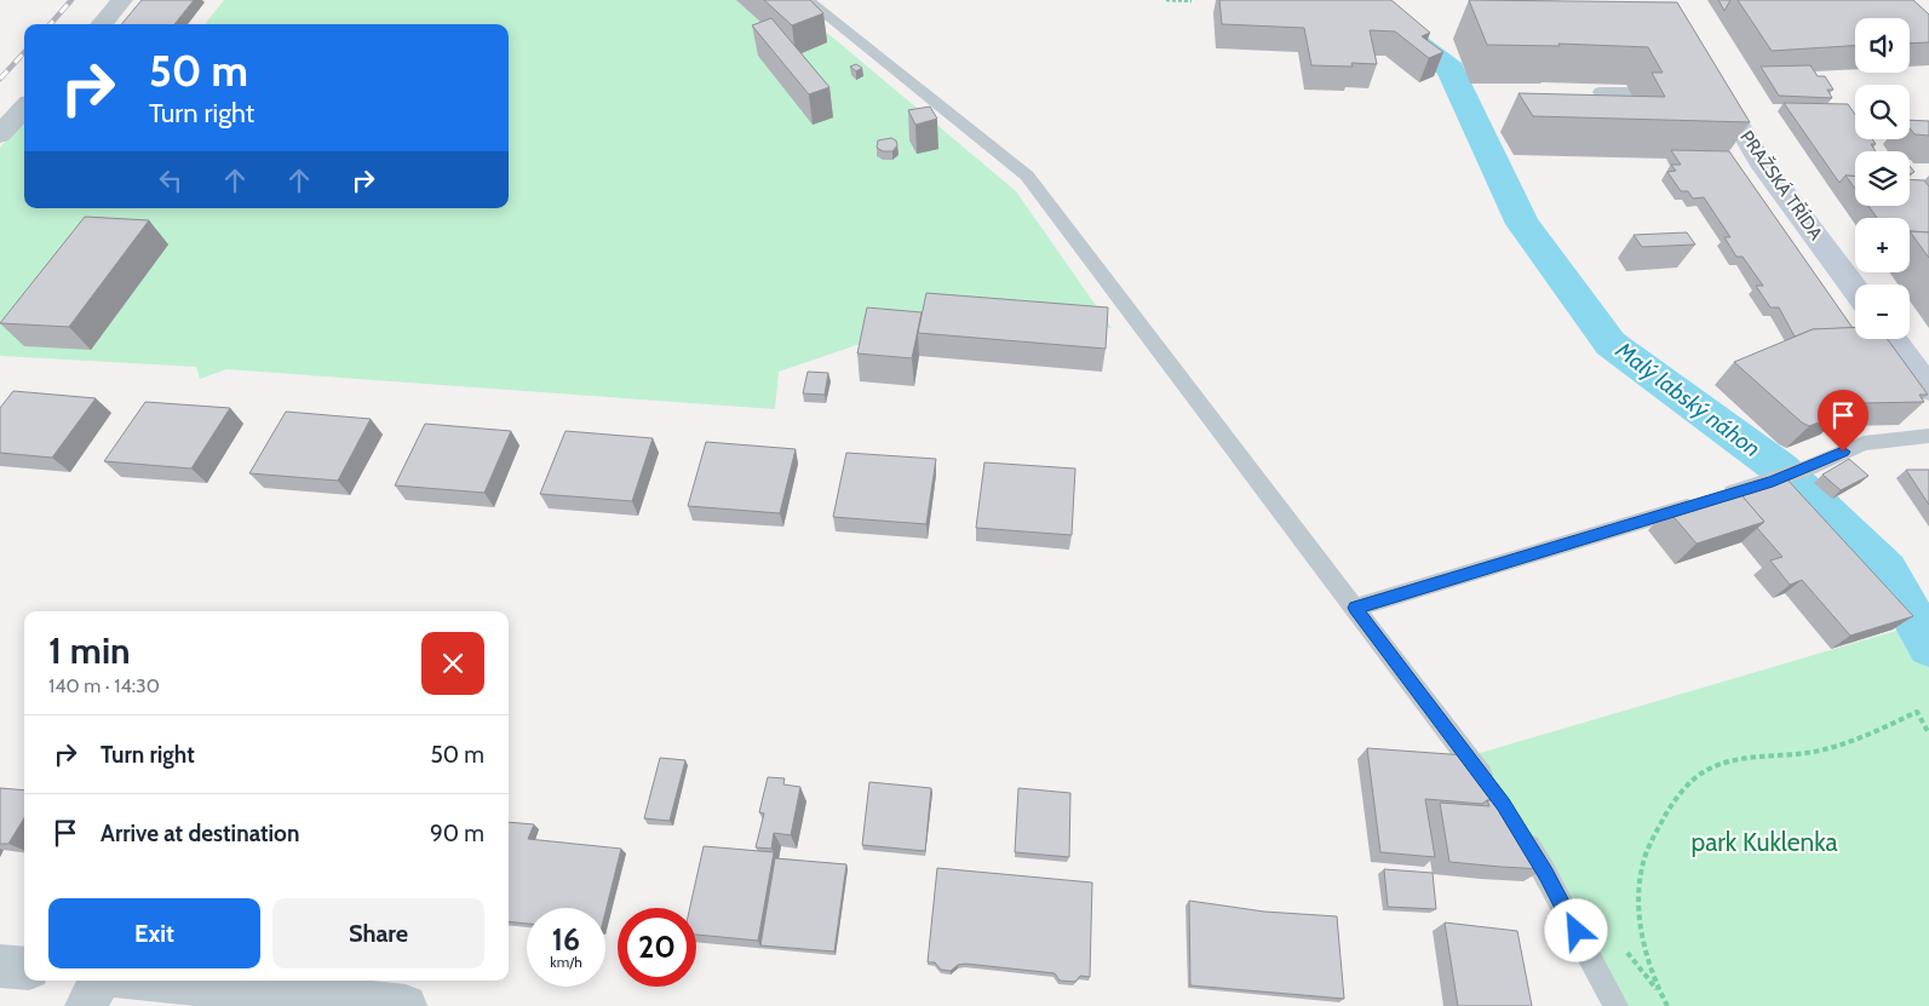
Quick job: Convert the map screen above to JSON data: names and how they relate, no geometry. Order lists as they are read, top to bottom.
{
  "streets": {
    "street": ["PRAŽSKÁ TŘÍDA"]
  },
  "water": ["Malý labský náhon"],
  "parks": ["park Kuklenka"],
  "page": {
    "map_buttons": ["+", "−"],
    "turn": ["50 m", "Turn right"],
    "heading": ["1 min", "140 m · 14:30"],
    "list": [
      {
        "name": "Turn right",
        "value": "50 m"
      },
      {
        "name": "Arrive at destination",
        "value": "90 m"
      }
    ],
    "buttons": ["Exit", "Share"],
    "speed": "16 km/h",
    "limit": "20"
  }
}
